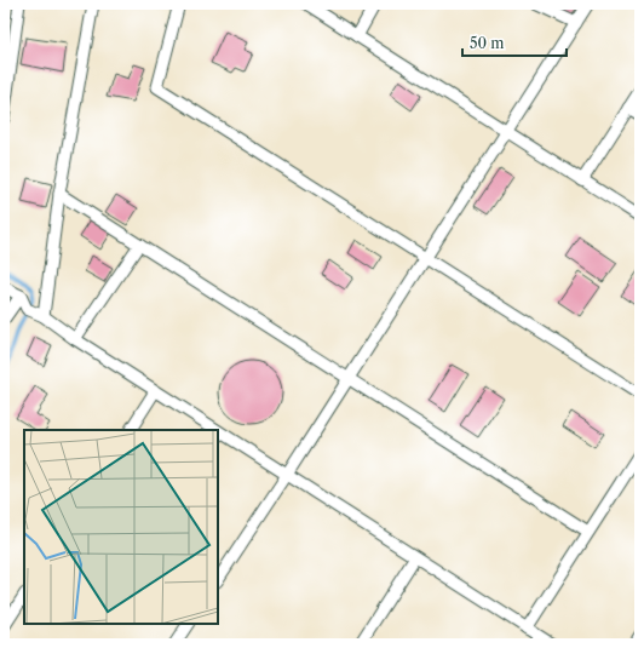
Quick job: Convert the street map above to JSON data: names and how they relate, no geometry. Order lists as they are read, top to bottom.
{
  "scale_bar": "50 m"
}
